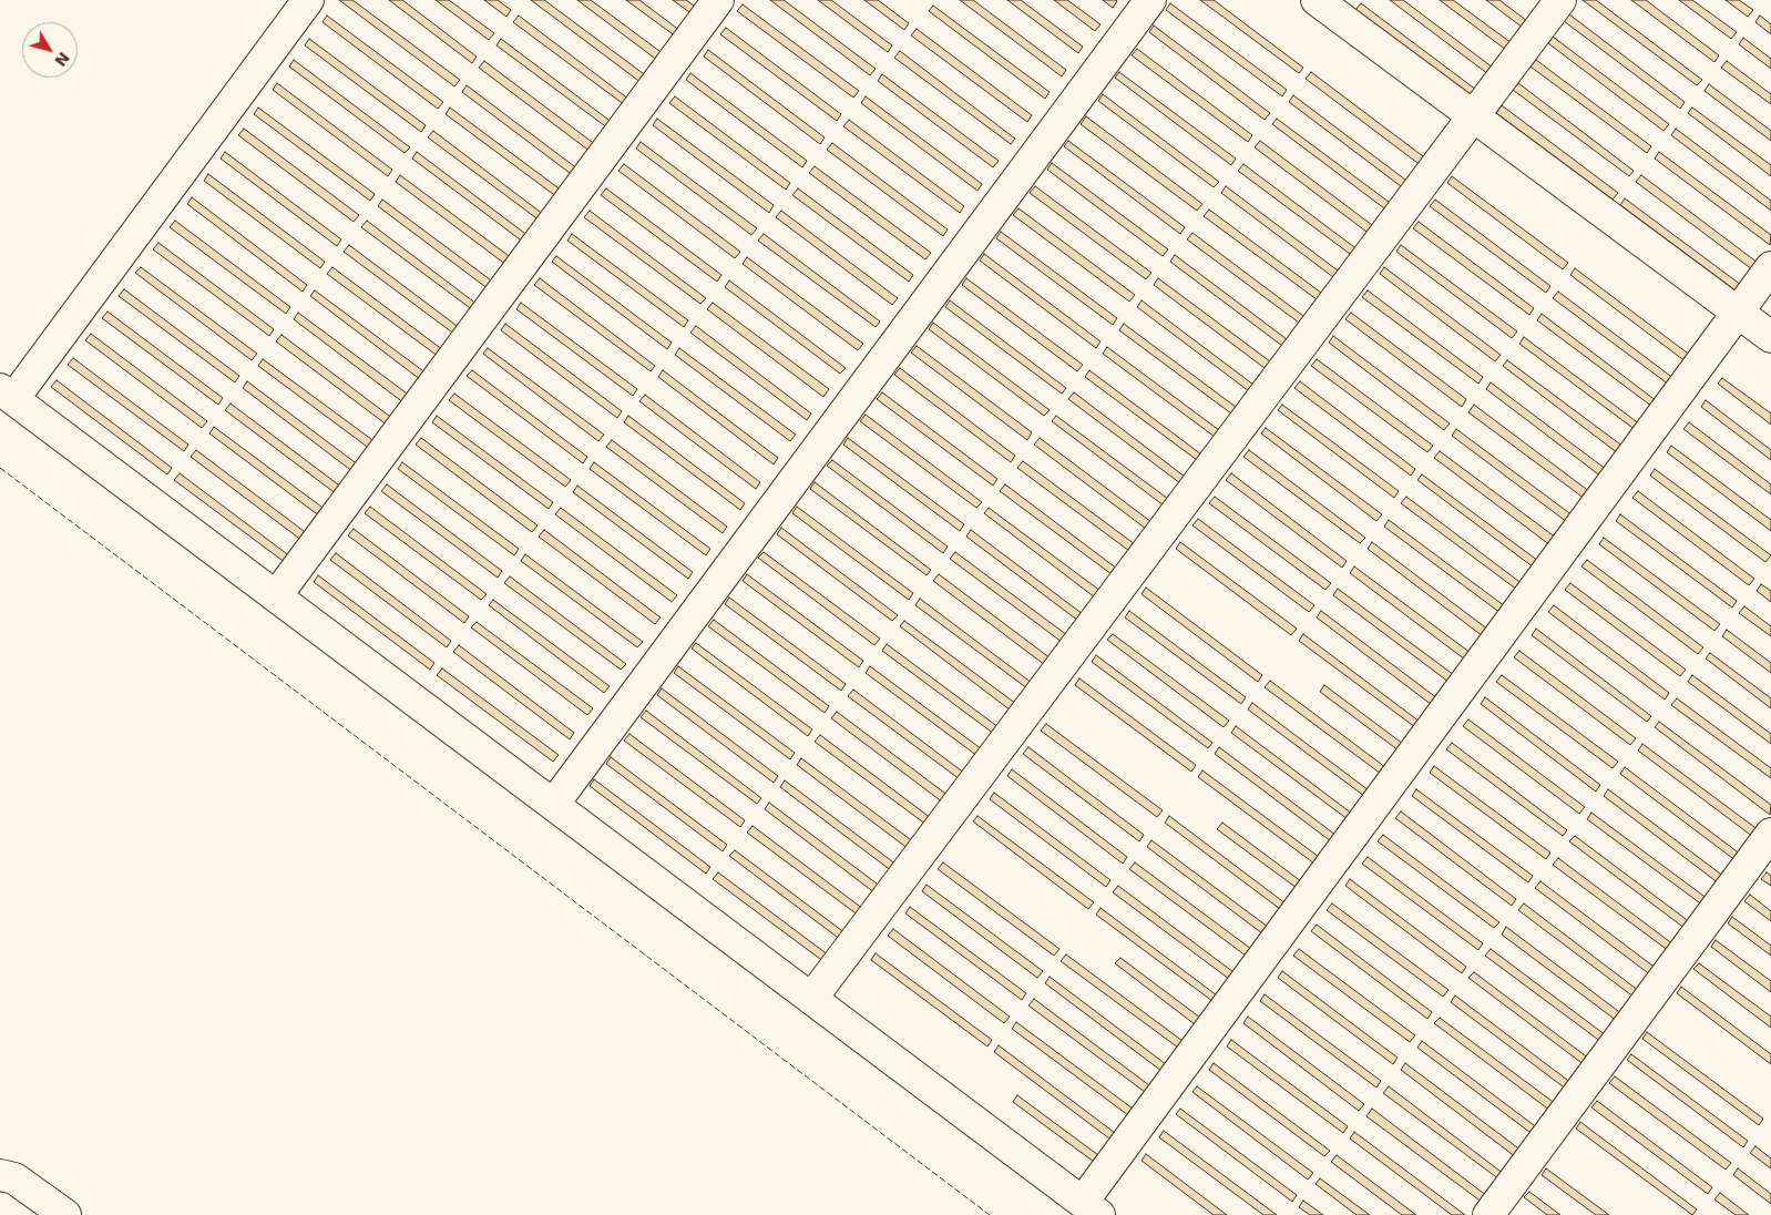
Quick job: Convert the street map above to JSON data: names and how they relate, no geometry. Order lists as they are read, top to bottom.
{
  "north": "bottom right"
}
